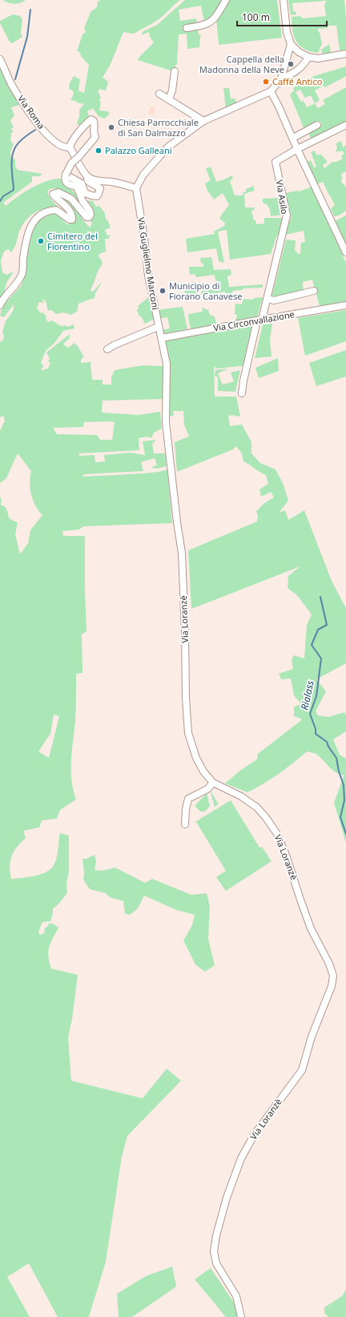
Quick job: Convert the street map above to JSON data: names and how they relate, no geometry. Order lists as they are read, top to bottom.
{
  "streets": {
    "street": [
      "Via Roma",
      "Via Asilo",
      "Via Guglielmo Marconi",
      "Via Circonvallazione",
      "Via Loranzè"
    ]
  },
  "crossings": [
    ["Via Asilo", "Via Circonvallazione"],
    ["Via Guglielmo Marconi", "Via Circonvallazione"],
    ["Via Guglielmo Marconi", "Via Loranzè"],
    ["Via Circonvallazione", "Via Loranzè"]
  ],
  "water": ["Rialass"],
  "places": [
    "Cappella della Madonna della Neve",
    "Caffé Antico",
    "Chiesa Parrocchiale di San Dalmazzo",
    "Palazzo Galleani",
    "Cimitero del Fiorentino",
    "Municipio di Fiorano Canavese"
  ],
  "scale_bar": "100 m"
}
